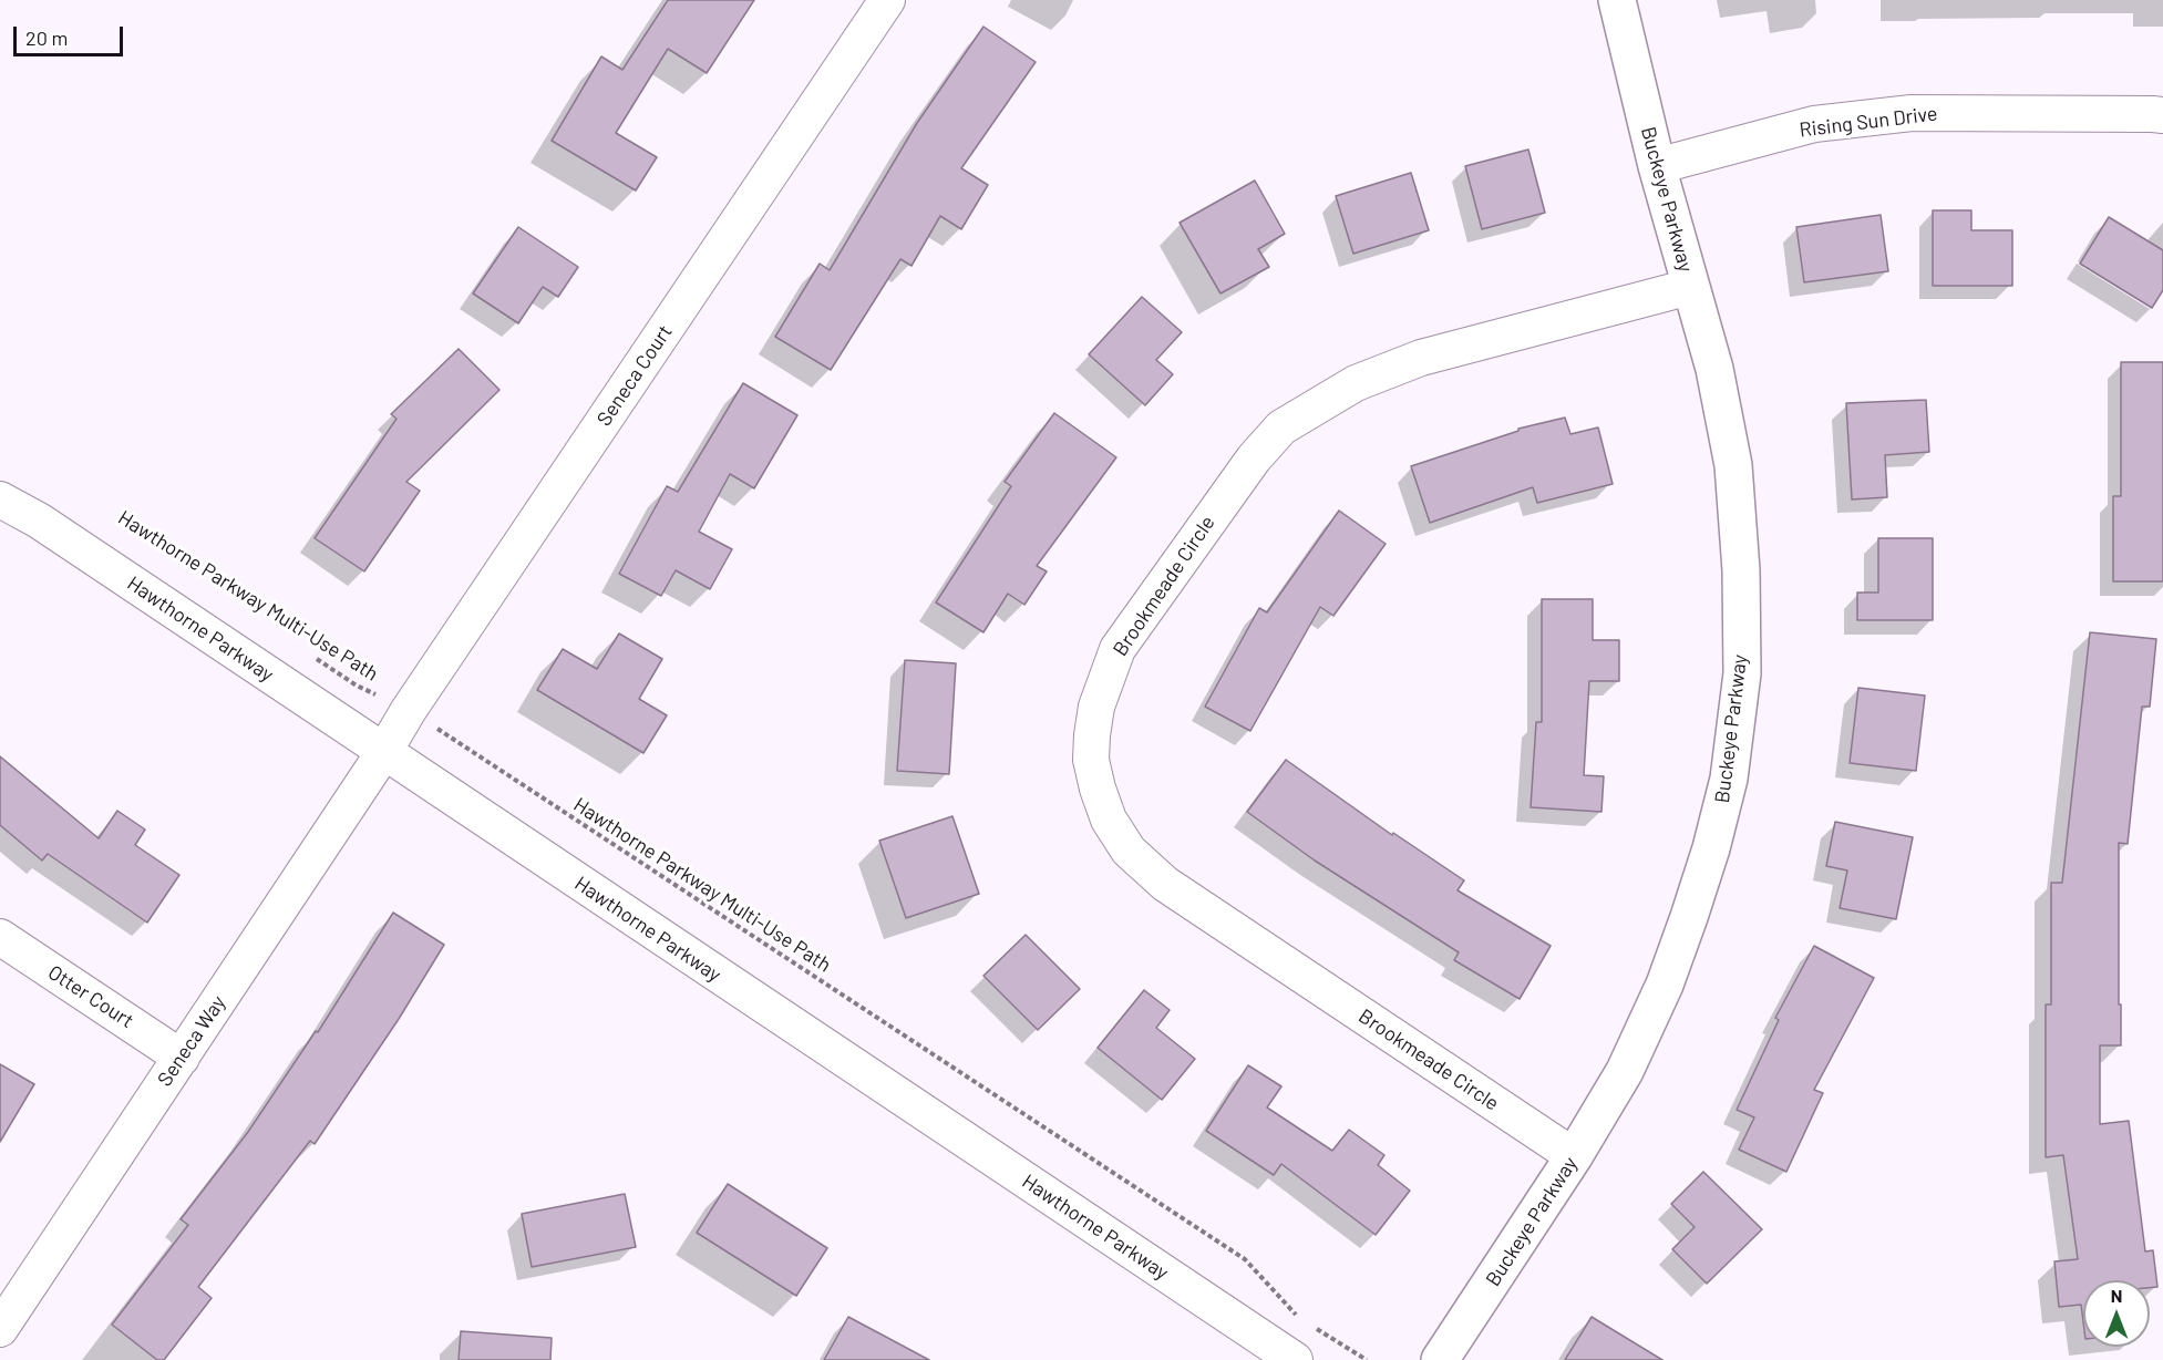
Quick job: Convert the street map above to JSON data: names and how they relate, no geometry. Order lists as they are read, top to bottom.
{
  "streets": {
    "street": [
      "Rising Sun Drive",
      "Buckeye Parkway",
      "Seneca Court",
      "Brookmeade Circle",
      "Hawthorne Parkway",
      "Otter Court",
      "Seneca Way"
    ],
    "path": ["Hawthorne Parkway Multi-Use Path"]
  },
  "crossings": [
    ["Rising Sun Drive", "Buckeye Parkway"],
    ["Buckeye Parkway", "Brookmeade Circle"],
    ["Seneca Court", "Hawthorne Parkway Multi-Use Path"],
    ["Seneca Court", "Hawthorne Parkway"],
    ["Seneca Court", "Seneca Way"],
    ["Hawthorne Parkway", "Seneca Way"],
    ["Otter Court", "Seneca Way"]
  ],
  "scale_bar": "20 m",
  "north": "top"
}
